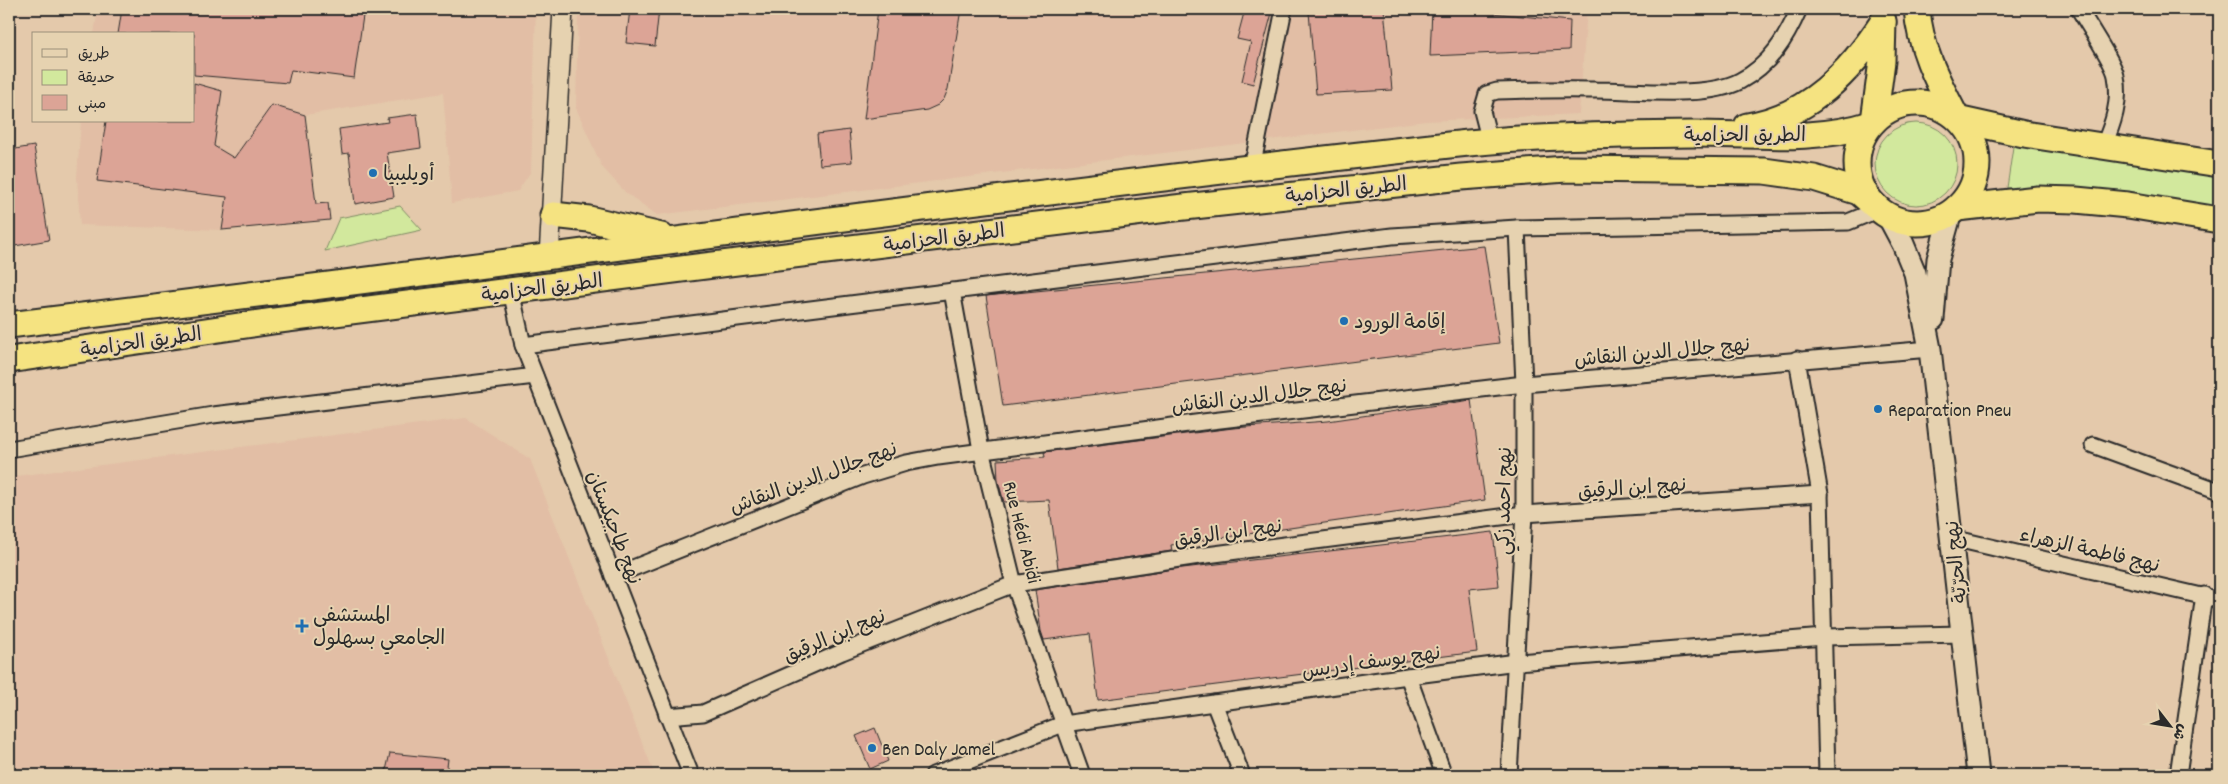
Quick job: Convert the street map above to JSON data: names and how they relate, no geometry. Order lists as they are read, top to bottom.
{
  "streets": {
    "highway": ["الطريق الحزامية"],
    "main road": ["نهج الحرّيّة"],
    "street": [
      "نهج جلال الدين النقاش",
      "نهج ابن الرقيق",
      "نهج احمد زكي",
      "نهج طاجيكستان",
      "Rue Hédi Abidi",
      "نهج فاطمة الزهراء",
      "نهج يوسف إدريس"
    ]
  },
  "crossings": [
    ["الطريق الحزامية", "نهج طاجيكستان"],
    ["نهج جلال الدين النقاش", "نهج احمد زكي"],
    ["نهج جلال الدين النقاش", "نهج طاجيكستان"],
    ["نهج جلال الدين النقاش", "Rue Hédi Abidi"],
    ["نهج جلال الدين النقاش", "نهج الحرّيّة"],
    ["نهج ابن الرقيق", "نهج احمد زكي"],
    ["نهج ابن الرقيق", "نهج طاجيكستان"],
    ["نهج ابن الرقيق", "Rue Hédi Abidi"],
    ["نهج احمد زكي", "نهج يوسف إدريس"],
    ["Rue Hédi Abidi", "نهج يوسف إدريس"],
    ["نهج فاطمة الزهراء", "نهج الحرّيّة"],
    ["نهج الحرّيّة", "نهج يوسف إدريس"]
  ],
  "places": {
    "other": [
      "أويليبيا",
      "إقامة الورود",
      "Reparation Pneu",
      "Ben Daly Jamel"
    ],
    "health": ["المستشفى الجامعي بسهلول"]
  },
  "legend": ["طريق", "حديقة", "مبنى"],
  "north": "bottom right"
}
